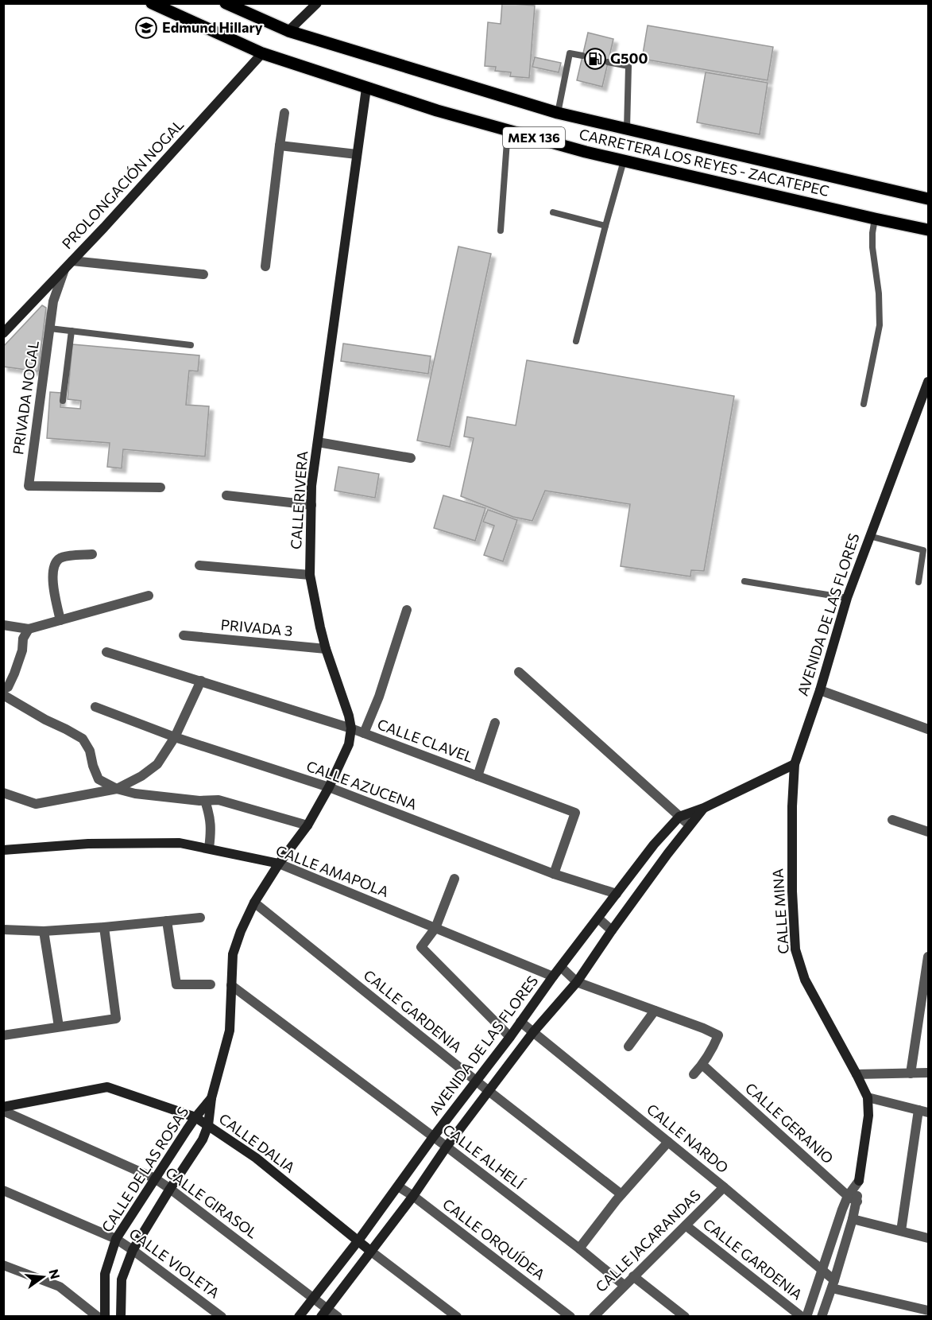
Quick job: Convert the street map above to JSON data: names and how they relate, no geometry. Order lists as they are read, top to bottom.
{
  "streets": {
    "main road": [
      "MEX 136",
      "CARRETERA LOS REYES - ZACATEPEC",
      "PROLONGACIÓN NOGAL",
      "CALLE RIVERA",
      "AVENIDA DE LAS FLORES",
      "CALLE AMAPOLA",
      "CALLE MINA",
      "CALLE DALIA",
      "CALLE DE LAS ROSAS"
    ],
    "street": [
      "PRIVADA NOGAL",
      "PRIVADA 3",
      "CALLE CLAVEL",
      "CALLE AZUCENA",
      "CALLE GARDENIA",
      "CALLE GERANIO",
      "CALLE NARDO",
      "CALLE ALHELÍ",
      "CALLE GIRASOL",
      "CALLE ORQUÍDEA",
      "CALLE JACARANDAS",
      "CALLE VIOLETA"
    ]
  },
  "crossings": [
    ["CARRETERA LOS REYES - ZACATEPEC", "PROLONGACIÓN NOGAL"],
    ["CARRETERA LOS REYES - ZACATEPEC", "CALLE RIVERA"],
    ["PROLONGACIÓN NOGAL", "PRIVADA NOGAL"],
    ["CALLE RIVERA", "PRIVADA 3"],
    ["CALLE RIVERA", "CALLE CLAVEL"],
    ["CALLE RIVERA", "CALLE AZUCENA"],
    ["CALLE RIVERA", "CALLE AMAPOLA"],
    ["CALLE RIVERA", "CALLE DE LAS ROSAS"],
    ["AVENIDA DE LAS FLORES", "CALLE AZUCENA"],
    ["AVENIDA DE LAS FLORES", "CALLE AMAPOLA"],
    ["AVENIDA DE LAS FLORES", "CALLE MINA"],
    ["AVENIDA DE LAS FLORES", "CALLE GARDENIA"],
    ["AVENIDA DE LAS FLORES", "CALLE NARDO"],
    ["AVENIDA DE LAS FLORES", "CALLE DALIA"],
    ["AVENIDA DE LAS FLORES", "CALLE ALHELÍ"],
    ["AVENIDA DE LAS FLORES", "CALLE GIRASOL"],
    ["AVENIDA DE LAS FLORES", "CALLE ORQUÍDEA"],
    ["CALLE CLAVEL", "CALLE AZUCENA"],
    ["CALLE AMAPOLA", "CALLE DE LAS ROSAS"],
    ["CALLE GARDENIA", "CALLE DE LAS ROSAS"],
    ["CALLE GARDENIA", "CALLE JACARANDAS"],
    ["CALLE NARDO", "CALLE JACARANDAS"],
    ["CALLE DALIA", "CALLE DE LAS ROSAS"],
    ["CALLE ALHELÍ", "CALLE DE LAS ROSAS"],
    ["CALLE ALHELÍ", "CALLE JACARANDAS"],
    ["CALLE DE LAS ROSAS", "CALLE GIRASOL"],
    ["CALLE DE LAS ROSAS", "CALLE VIOLETA"]
  ],
  "places": {
    "school or university": ["Edmund Hillary"],
    "fuel station": ["G500"]
  },
  "north": "right"
}
